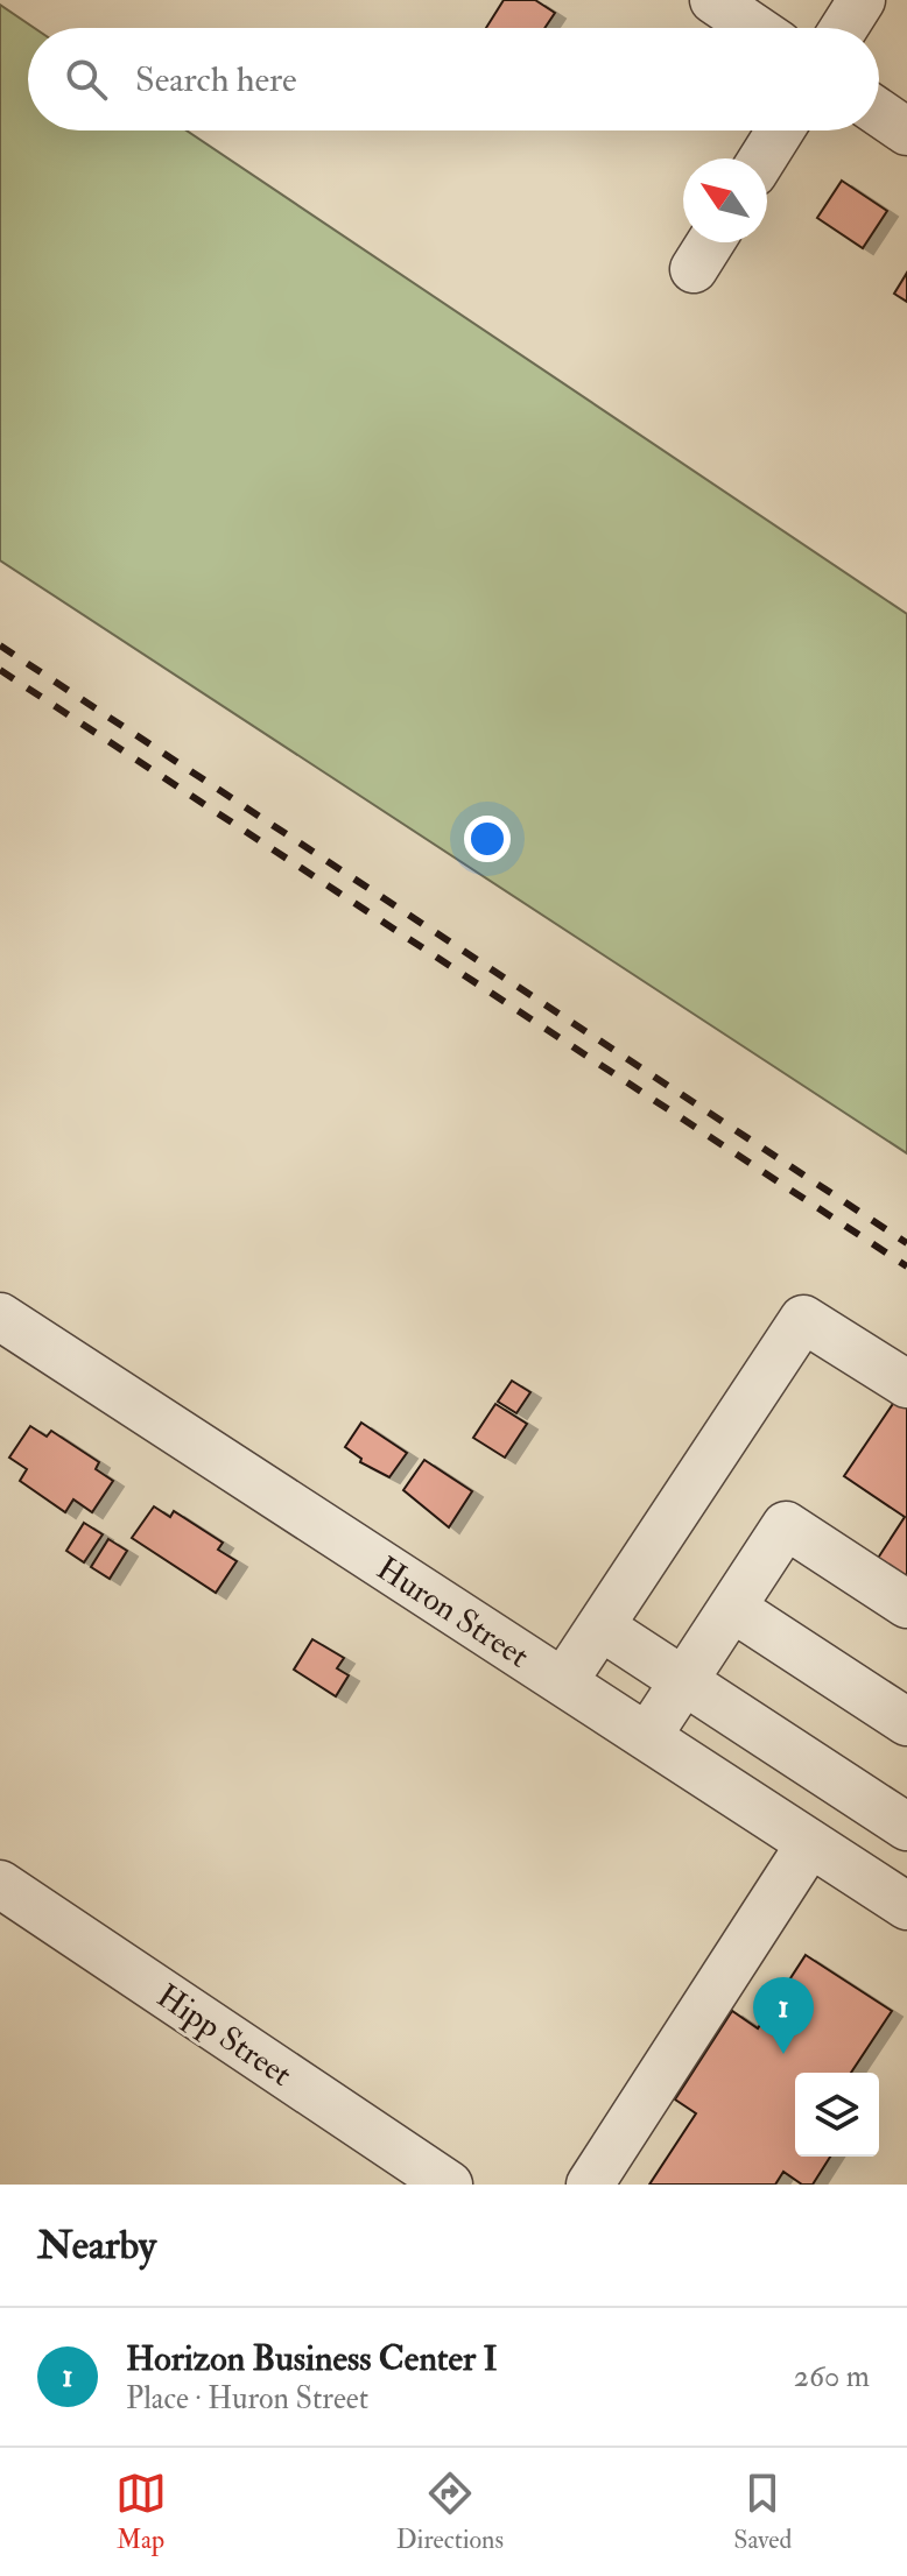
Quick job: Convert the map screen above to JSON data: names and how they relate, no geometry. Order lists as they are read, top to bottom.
{
  "streets": {
    "street": ["Huron Street", "Hipp Street"]
  },
  "north": "top left",
  "page": {
    "search": "Search here",
    "pins": "1",
    "heading": "Nearby",
    "list": [
      {
        "mark": "1",
        "name": "Horizon Business Center I",
        "note": "Place · Huron Street",
        "value": "260 m"
      }
    ],
    "nav": ["Map", "Directions", "Saved"]
  }
}
